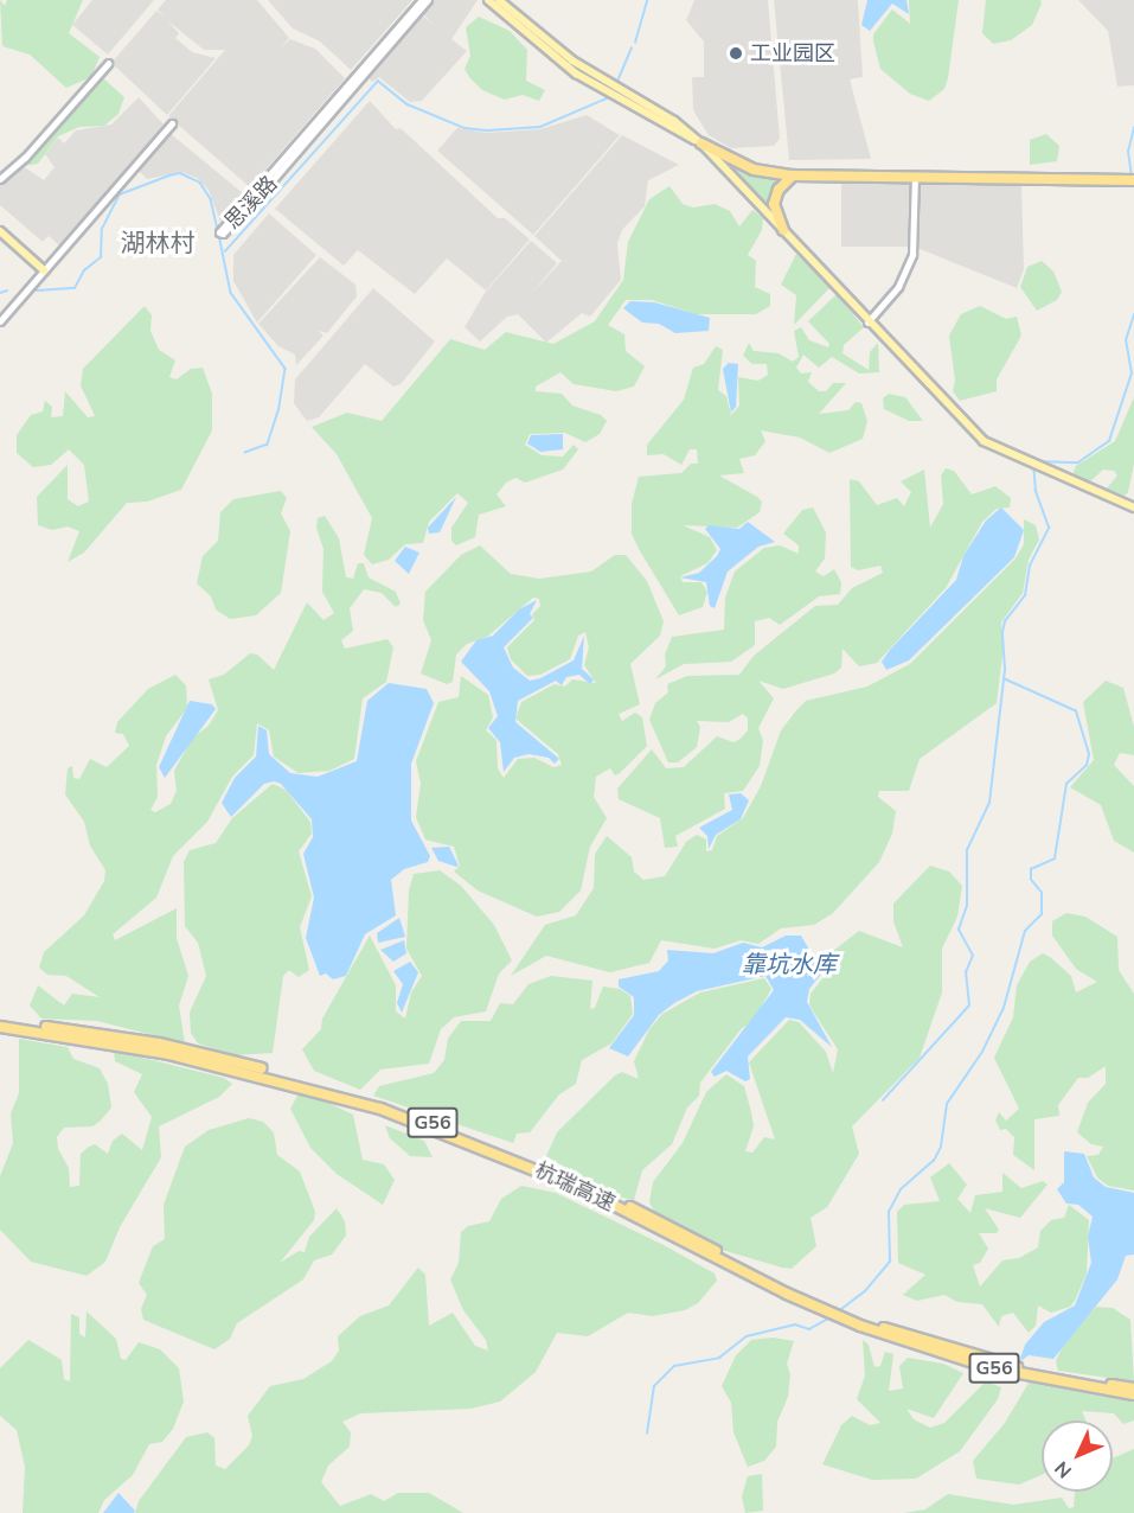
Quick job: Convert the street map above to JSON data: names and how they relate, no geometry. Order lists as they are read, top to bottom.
{
  "streets": {
    "highway": ["G56", "杭瑞高速"],
    "street": ["思溪路"]
  },
  "districts": ["湖林村"],
  "water": ["靠坑水库"],
  "places": ["工业园区"],
  "north": "bottom left"
}
